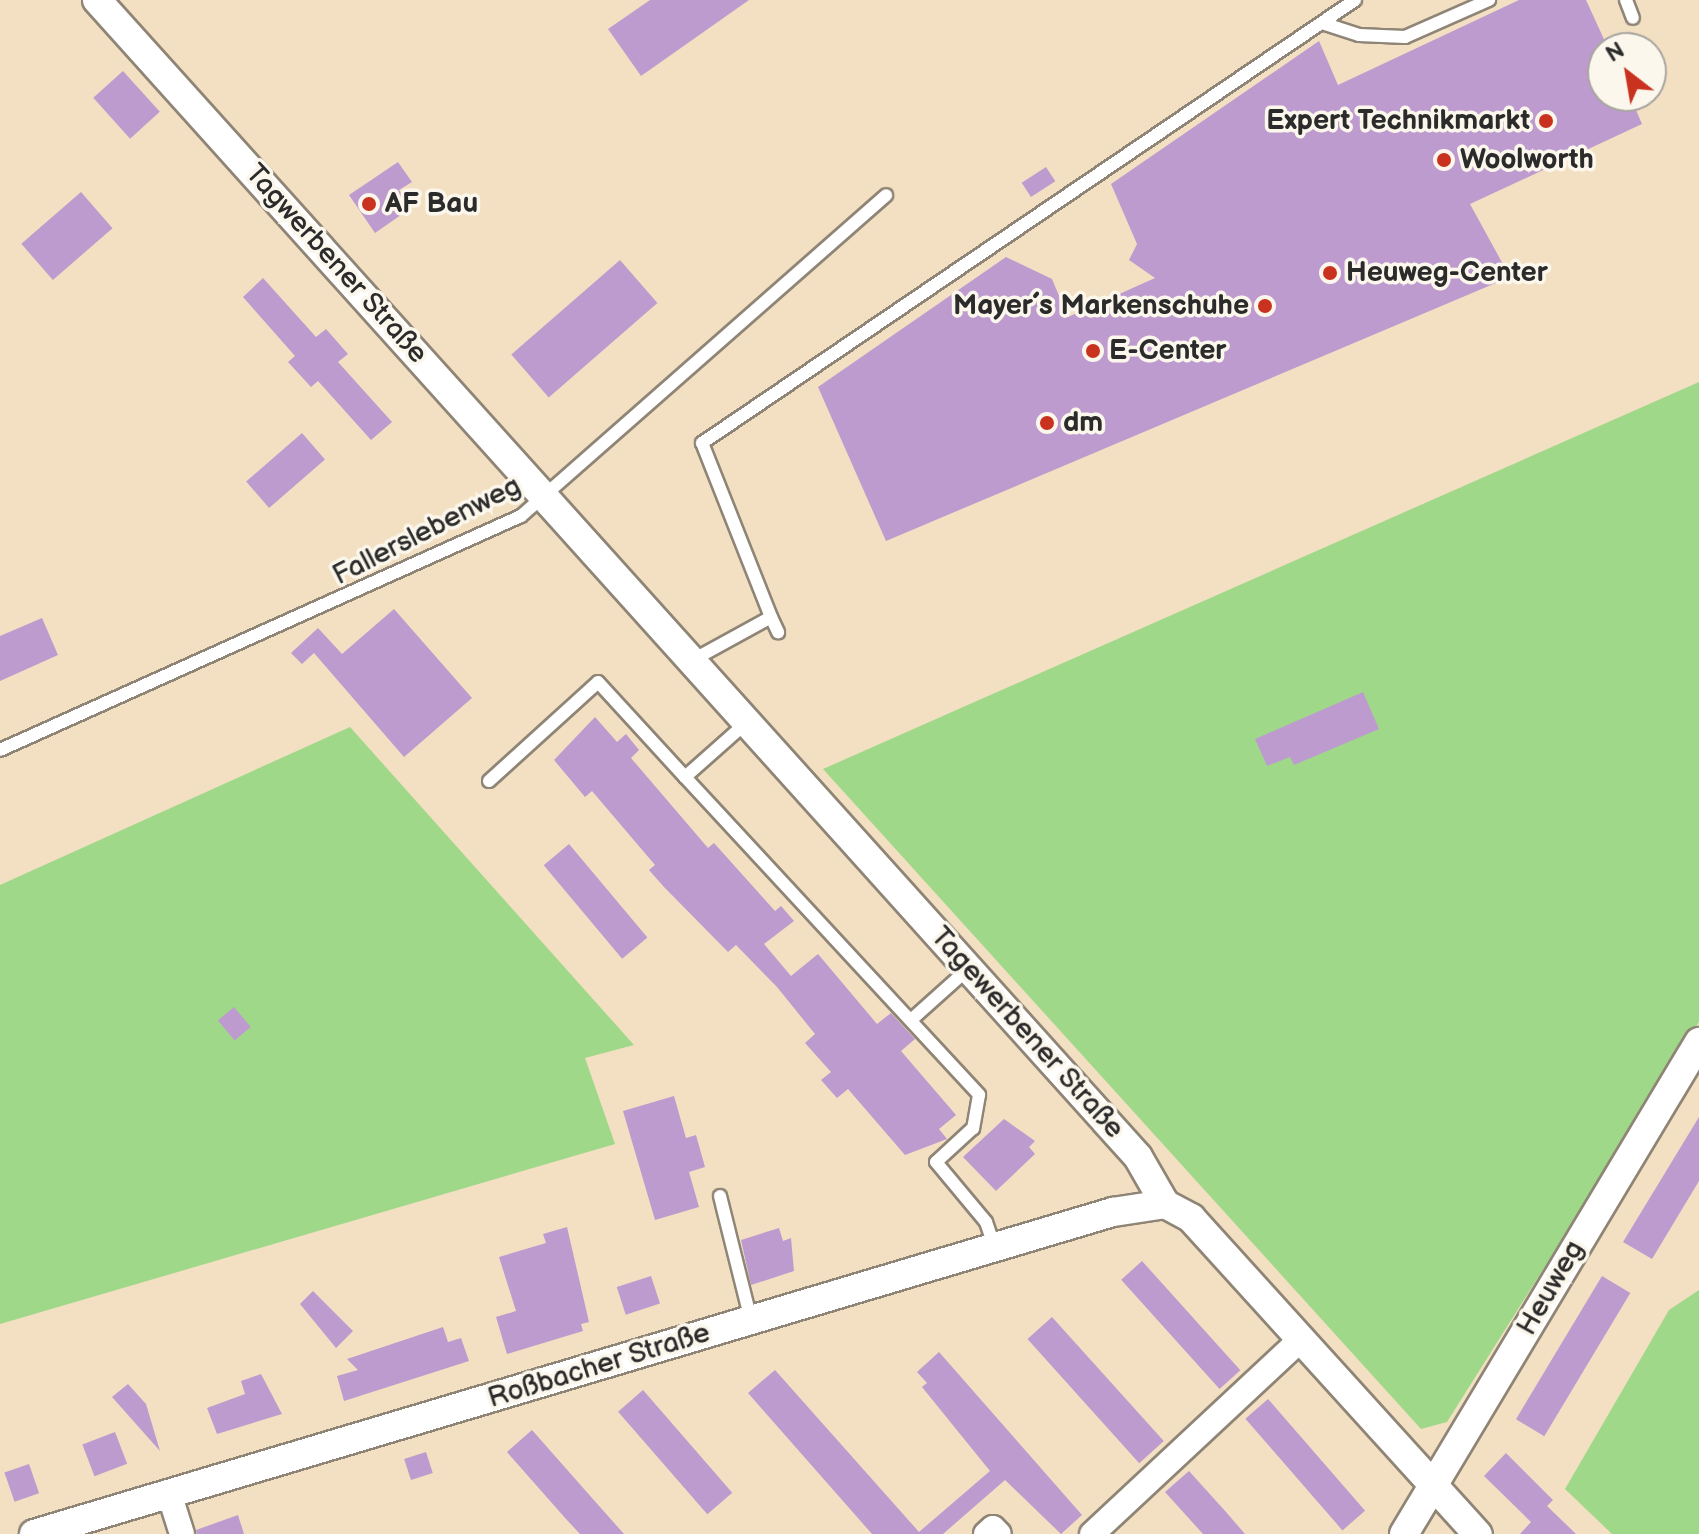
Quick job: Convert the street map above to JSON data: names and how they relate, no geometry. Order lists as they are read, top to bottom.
{
  "streets": {
    "street": [
      "Tagwerbener Straße",
      "Tagewerbener Straße",
      "Heuweg",
      "Roßbacher Straße"
    ],
    "lane": ["Fallerslebenweg"]
  },
  "crossings": [
    ["Tagwerbener Straße", "Fallerslebenweg"],
    ["Tagwerbener Straße", "Tagewerbener Straße"],
    ["Tagewerbener Straße", "Roßbacher Straße"]
  ],
  "places": [
    "Expert Technikmarkt",
    "Woolworth",
    "AF Bau",
    "Heuweg-Center",
    "Mayer´s Markenschuhe",
    "E-Center",
    "dm"
  ],
  "north": "top left"
}
